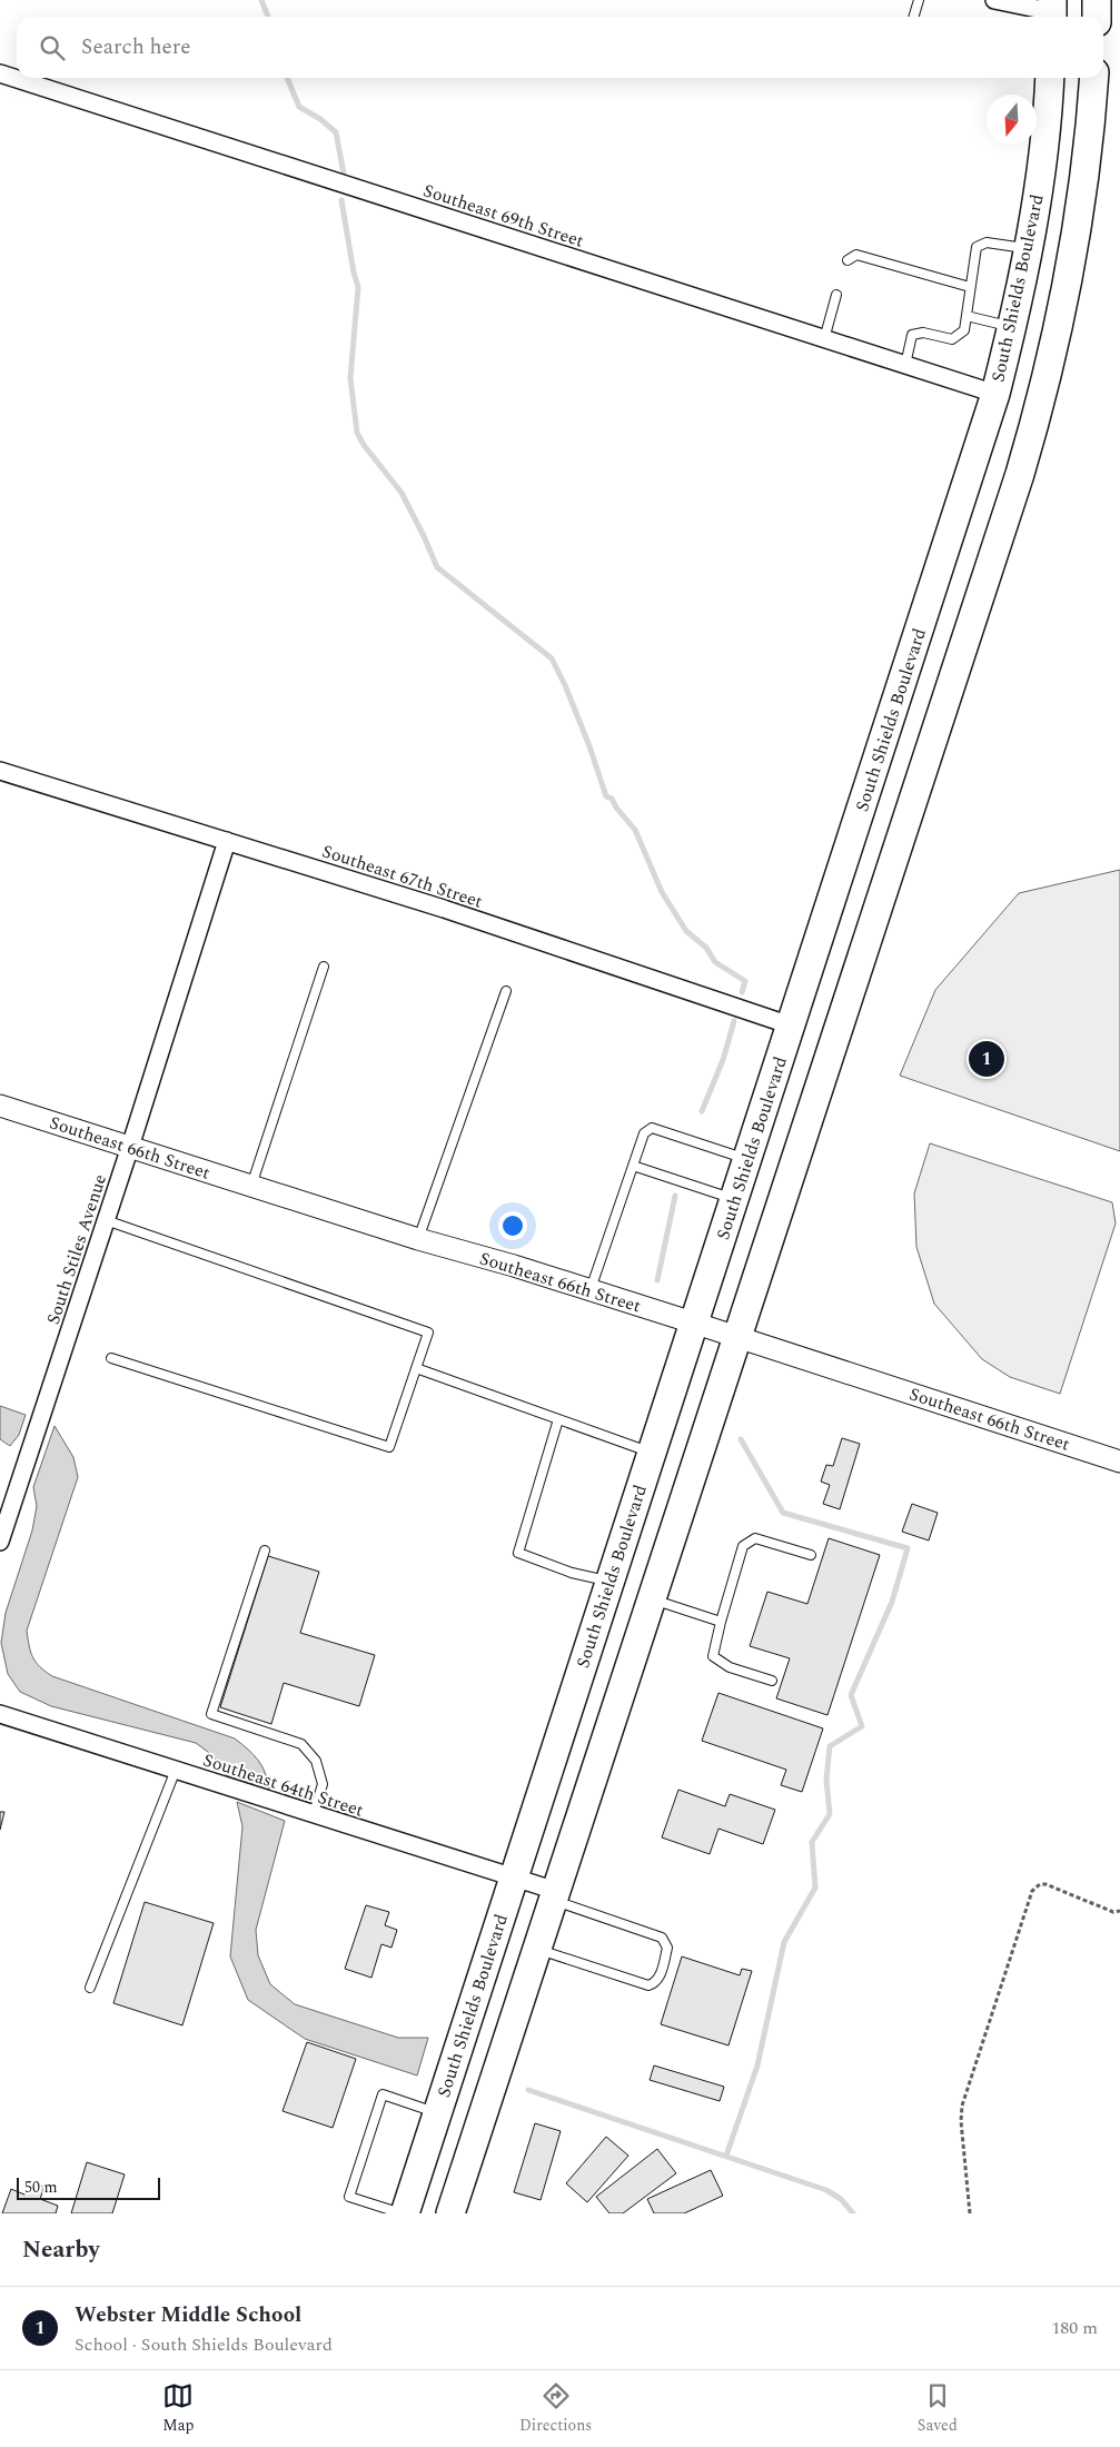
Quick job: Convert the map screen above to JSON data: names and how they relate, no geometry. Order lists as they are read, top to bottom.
{
  "streets": {
    "main road": ["South Shields Boulevard"],
    "street": [
      "Southeast 69th Street",
      "Southeast 67th Street",
      "Southeast 66th Street",
      "South Stiles Avenue",
      "Southeast 64th Street"
    ]
  },
  "crossings": [
    ["Southeast 69th Street", "South Shields Boulevard"],
    ["South Shields Boulevard", "Southeast 67th Street"],
    ["South Shields Boulevard", "Southeast 66th Street"],
    ["South Shields Boulevard", "Southeast 64th Street"],
    ["Southeast 67th Street", "South Stiles Avenue"],
    ["Southeast 66th Street", "South Stiles Avenue"]
  ],
  "scale_bar": "50 m",
  "north": "bottom",
  "page": {
    "search": "Search here",
    "pins": "1",
    "scale": "50 m",
    "heading": "Nearby",
    "list": [
      {
        "mark": "1",
        "name": "Webster Middle School",
        "note": "School · South Shields Boulevard",
        "value": "180 m"
      }
    ],
    "nav": ["Map", "Directions", "Saved"]
  }
}
